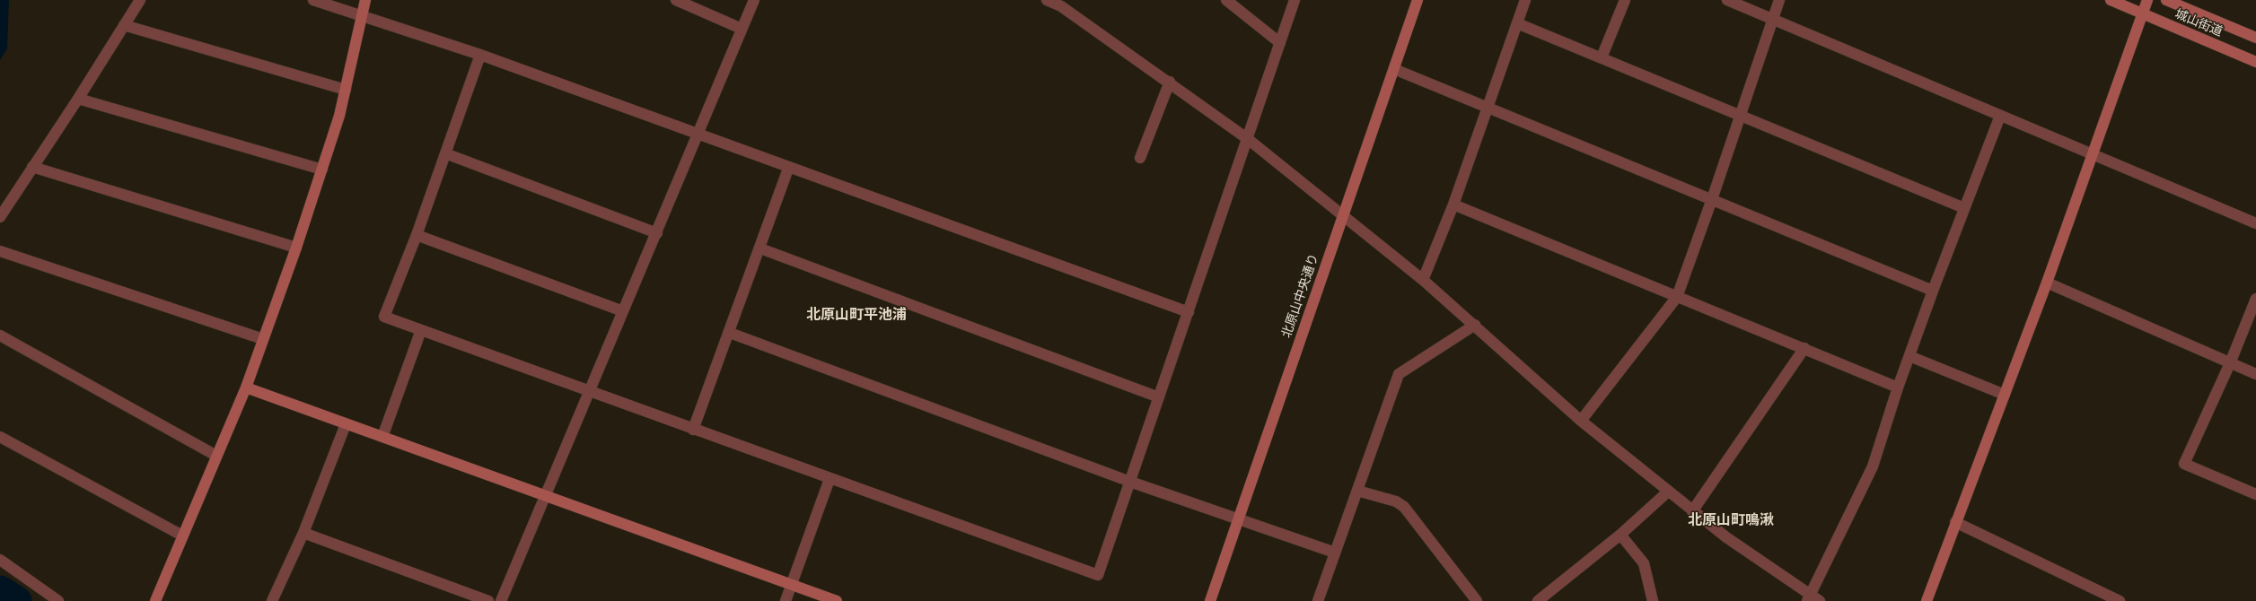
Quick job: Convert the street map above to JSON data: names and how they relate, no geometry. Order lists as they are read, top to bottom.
{
  "streets": {
    "street": ["城山街道", "北原山中央通り"]
  },
  "districts": ["北原山町平池浦", "北原山町鳴湫"]
}
